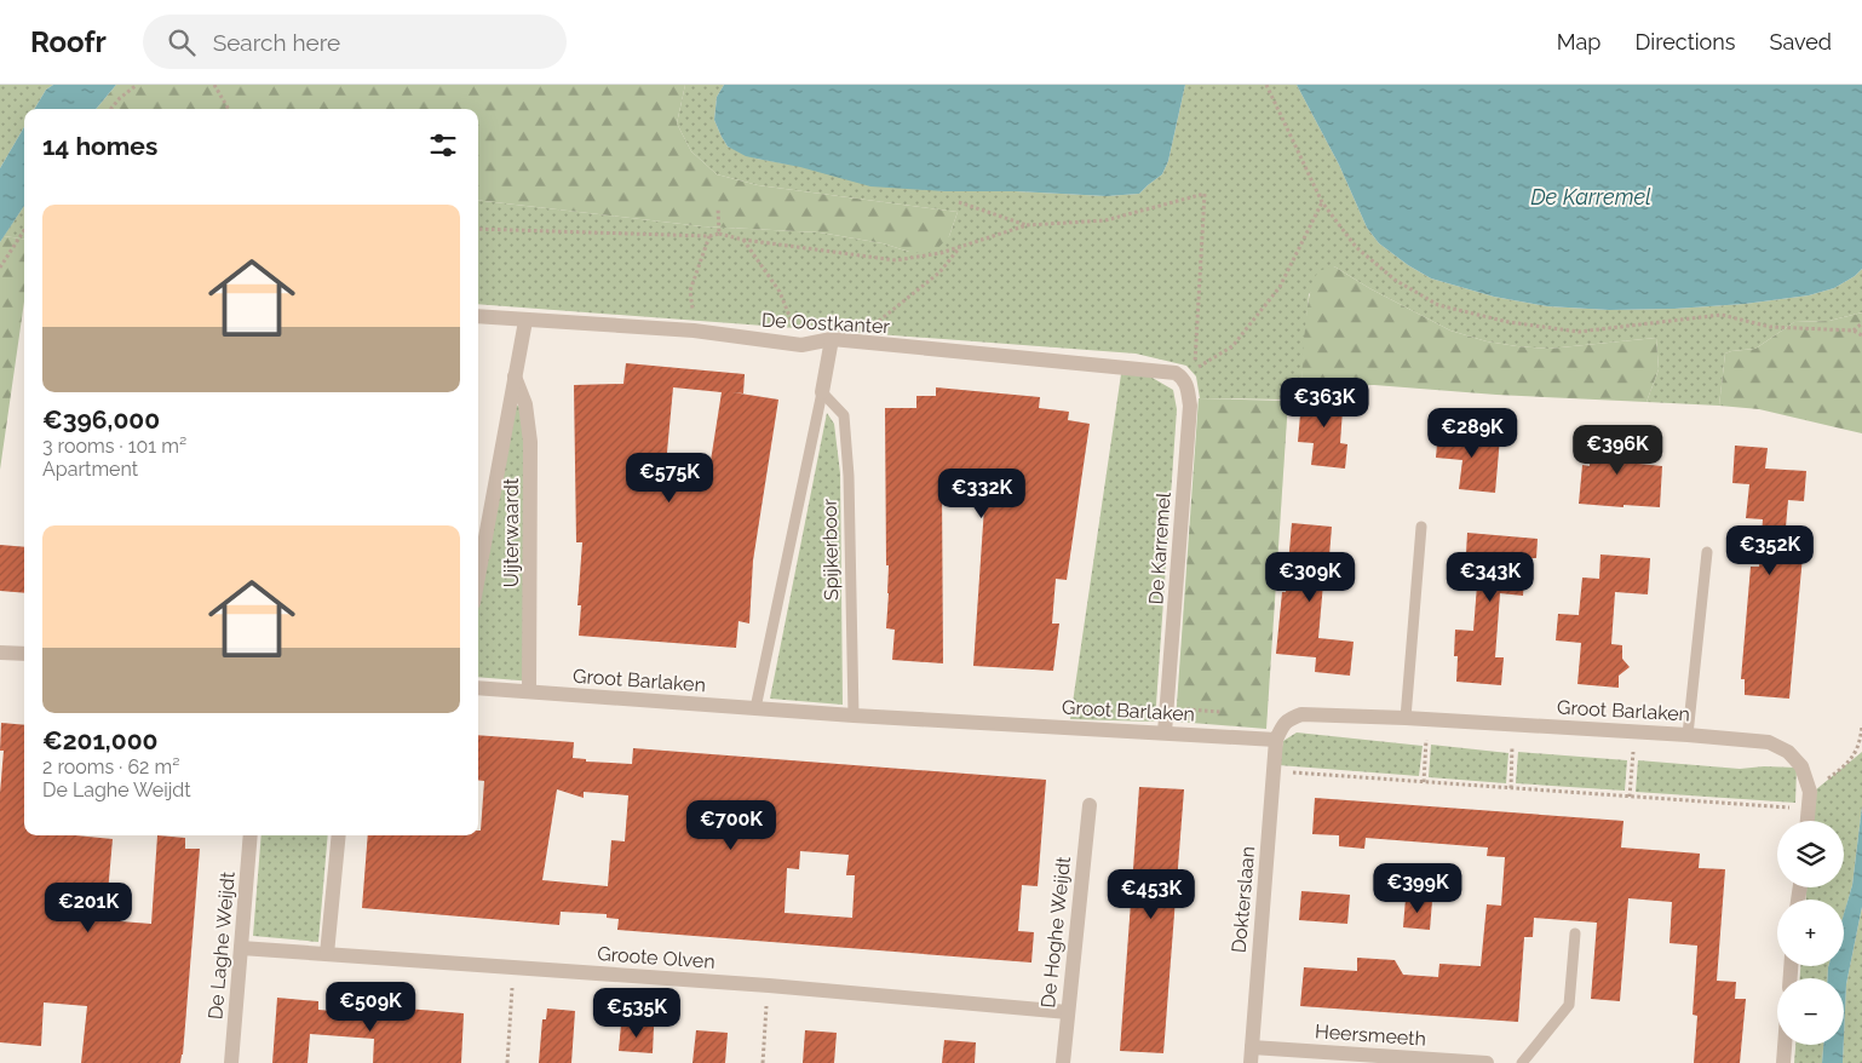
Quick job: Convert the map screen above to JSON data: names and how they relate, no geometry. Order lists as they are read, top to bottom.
{
  "streets": {
    "street": [
      "De Oostkanter",
      "Uijterwaardt",
      "De Karremel",
      "Spijkerboor",
      "Groot Barlaken",
      "Dokterslaan",
      "De Hoghe Weijdt",
      "De Laghe Weijdt",
      "Groote Olven",
      "Heersmeeth"
    ]
  },
  "crossings": [
    ["De Oostkanter", "Uijterwaardt"],
    ["De Oostkanter", "De Karremel"],
    ["De Oostkanter", "Spijkerboor"],
    ["Uijterwaardt", "Groot Barlaken"],
    ["De Karremel", "Groot Barlaken"],
    ["Spijkerboor", "Groot Barlaken"],
    ["Groot Barlaken", "Dokterslaan"],
    ["Dokterslaan", "Heersmeeth"],
    ["De Hoghe Weijdt", "Groote Olven"],
    ["De Laghe Weijdt", "Groote Olven"]
  ],
  "water": ["De Karremel"],
  "page": {
    "header": "Roofr",
    "search": "Search here",
    "nav": ["Map", "Directions", "Saved"],
    "heading": "14 homes",
    "list": [
      {
        "name": "€396,000",
        "note": "3 rooms · 101 m² · Apartment"
      },
      {
        "name": "€201,000",
        "note": "2 rooms · 62 m² · De Laghe Weijdt"
      }
    ],
    "price": [
      "€363K",
      "€289K",
      "€396K",
      "€575K",
      "€332K",
      "€352K",
      "€309K",
      "€343K",
      "€700K",
      "€399K",
      "€453K",
      "€201K",
      "€509K",
      "€535K"
    ],
    "map_buttons": ["+", "−"]
  }
}
